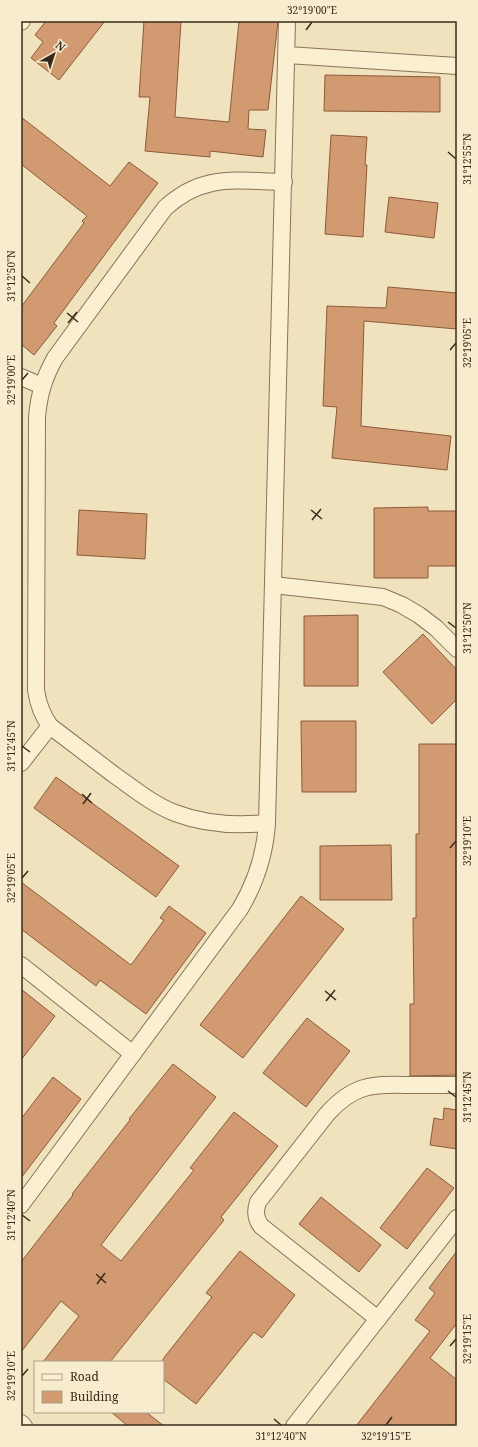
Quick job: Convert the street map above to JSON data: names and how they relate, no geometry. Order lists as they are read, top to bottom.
{
  "legend": ["Road", "Building"],
  "north": "top right",
  "coordinates": [
    "32°19'00\"E",
    "31°12'55\"N",
    "31°12'50\"N",
    "32°19'05\"E",
    "31°12'45\"N",
    "32°19'10\"E",
    "31°12'40\"N",
    "32°19'15\"E"
  ]
}
